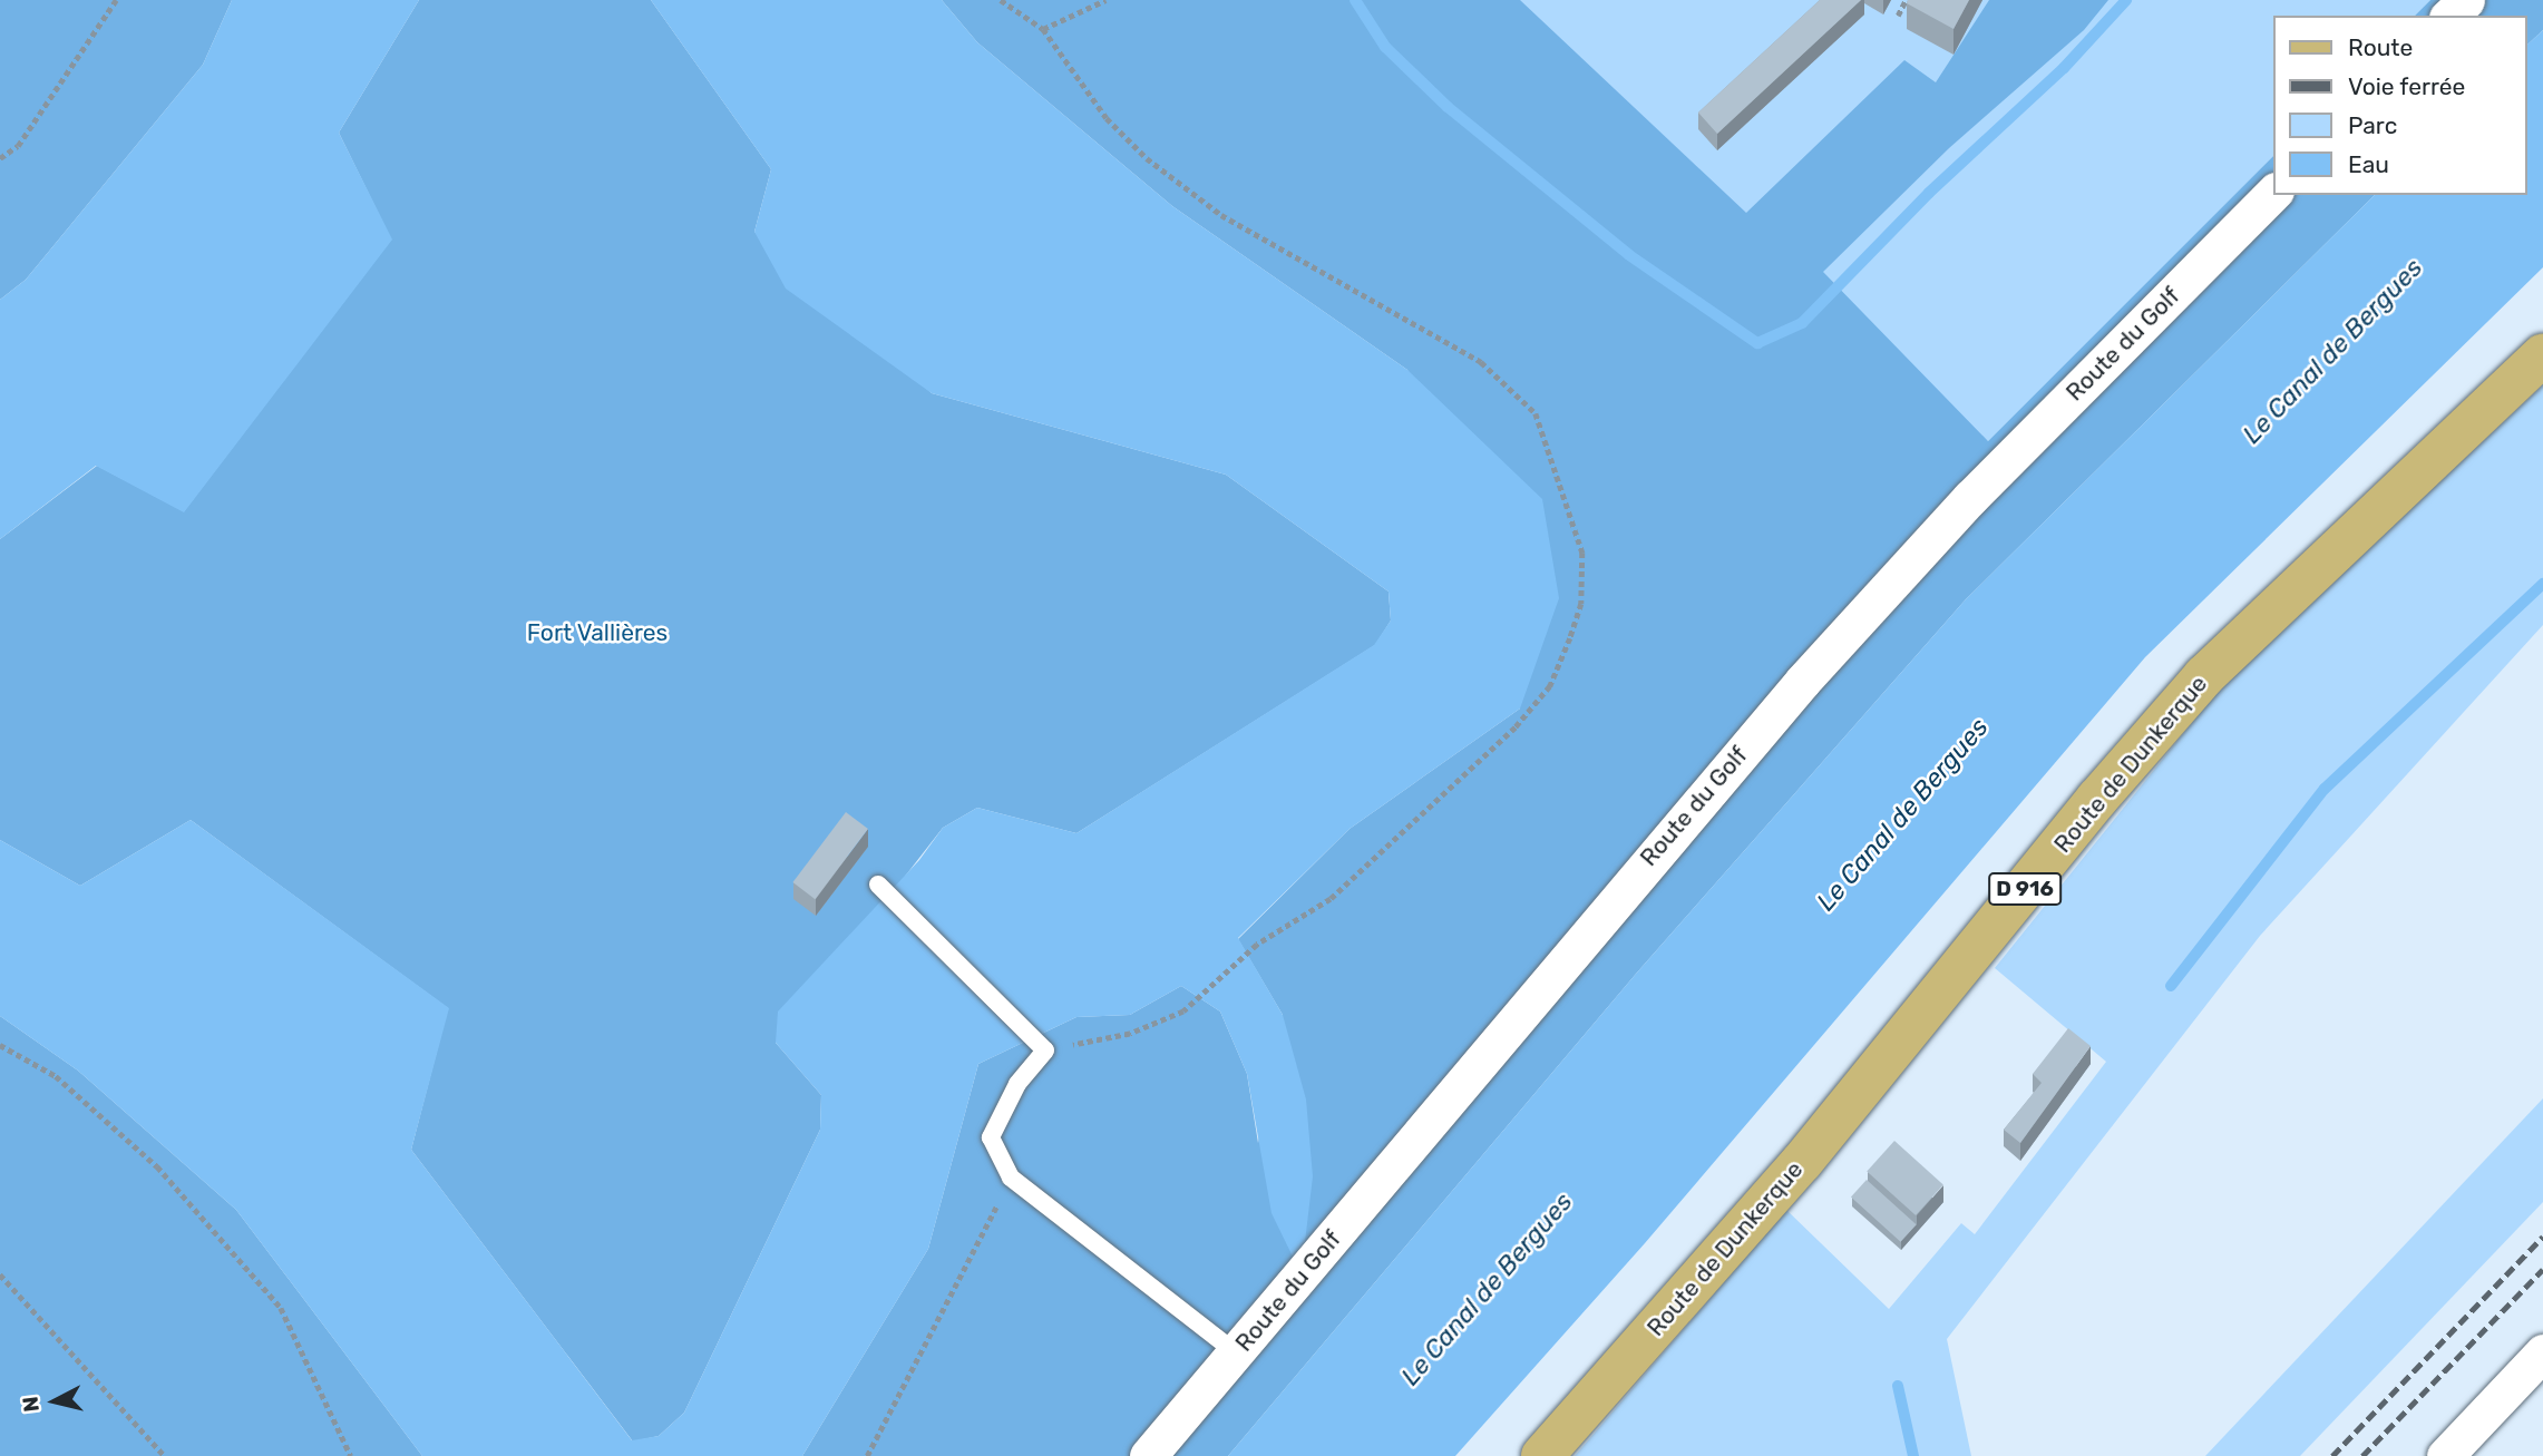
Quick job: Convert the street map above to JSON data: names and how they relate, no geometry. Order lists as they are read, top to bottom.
{
  "streets": {
    "main road": ["Route de Dunkerque", "D 916"],
    "street": ["Route du Golf"]
  },
  "water": ["Le Canal de Bergues"],
  "parks": ["Fort Vallières"],
  "legend": [
    "Route",
    "Voie ferrée",
    "Parc",
    "Eau"
  ],
  "north": "left"
}
